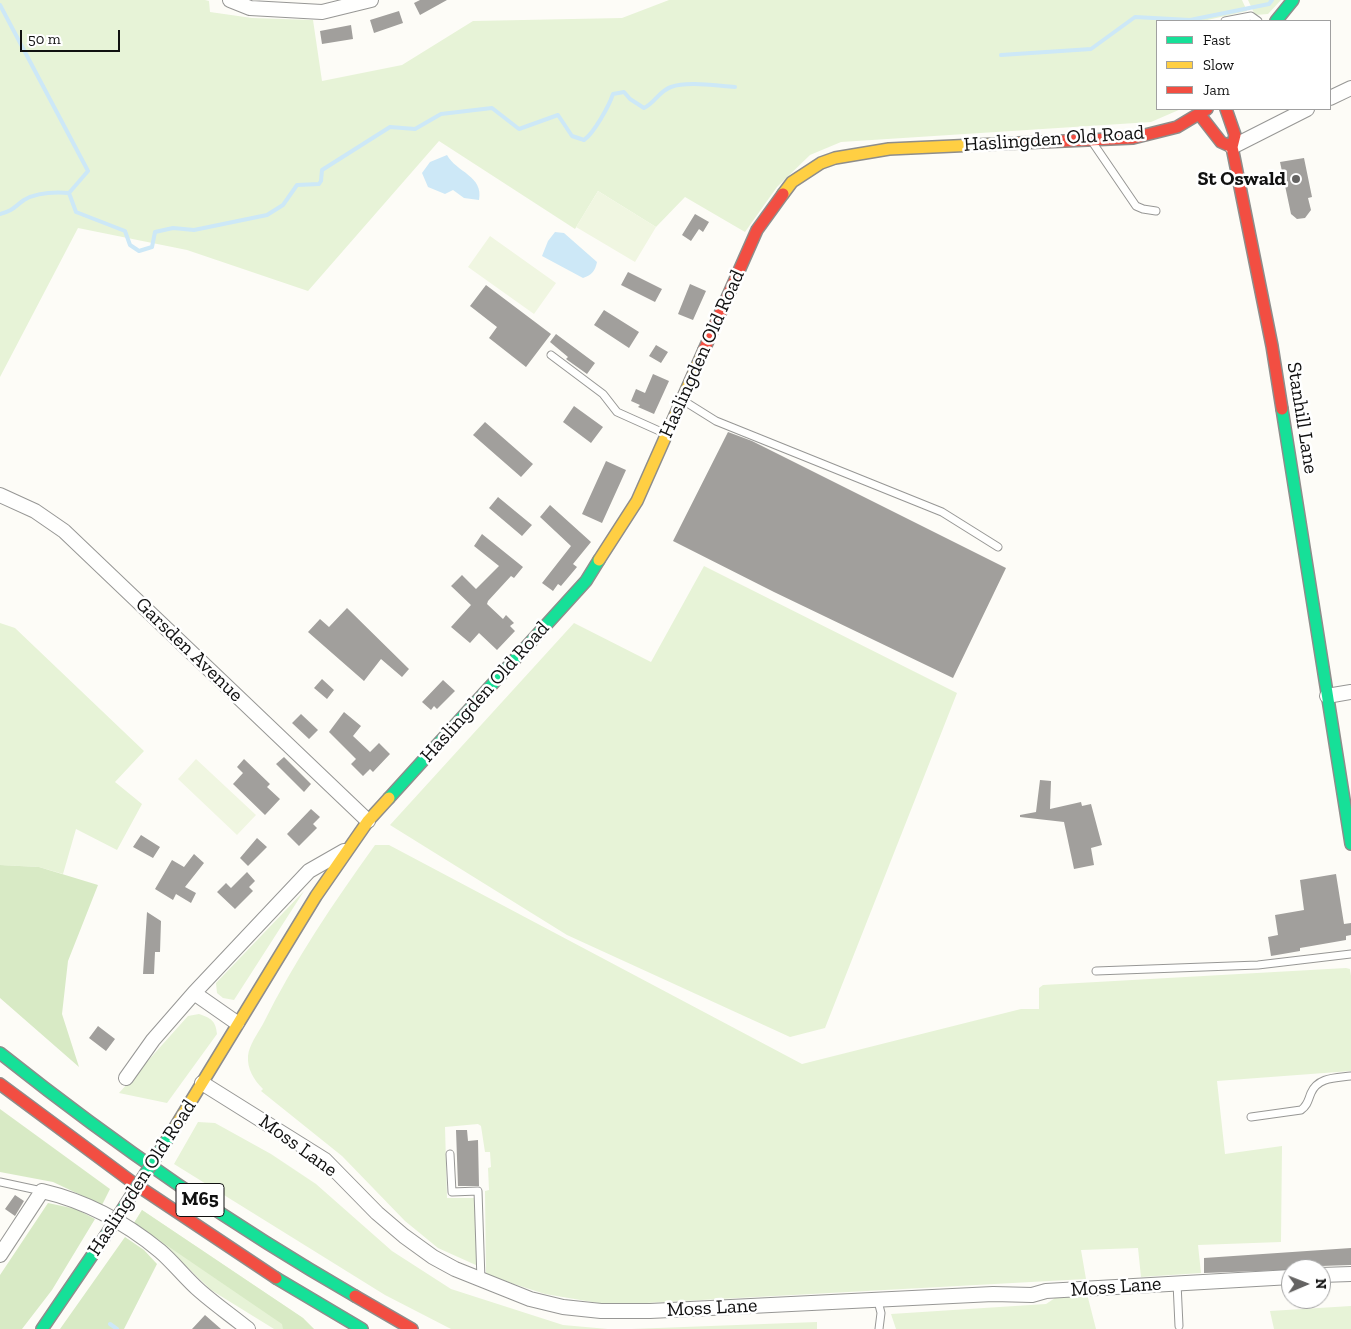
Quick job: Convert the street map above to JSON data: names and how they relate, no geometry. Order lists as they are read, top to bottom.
{
  "streets": {
    "main road": ["Haslingden Old Road", "Stanhill Lane", "M65"],
    "street": ["Garsden Avenue", "Moss Lane"]
  },
  "crossings": [
    ["Haslingden Old Road", "Garsden Avenue"],
    ["Haslingden Old Road", "Moss Lane"]
  ],
  "places": ["St Oswald"],
  "legend": ["Fast", "Slow", "Jam"],
  "scale_bar": "50 m",
  "north": "right"
}
